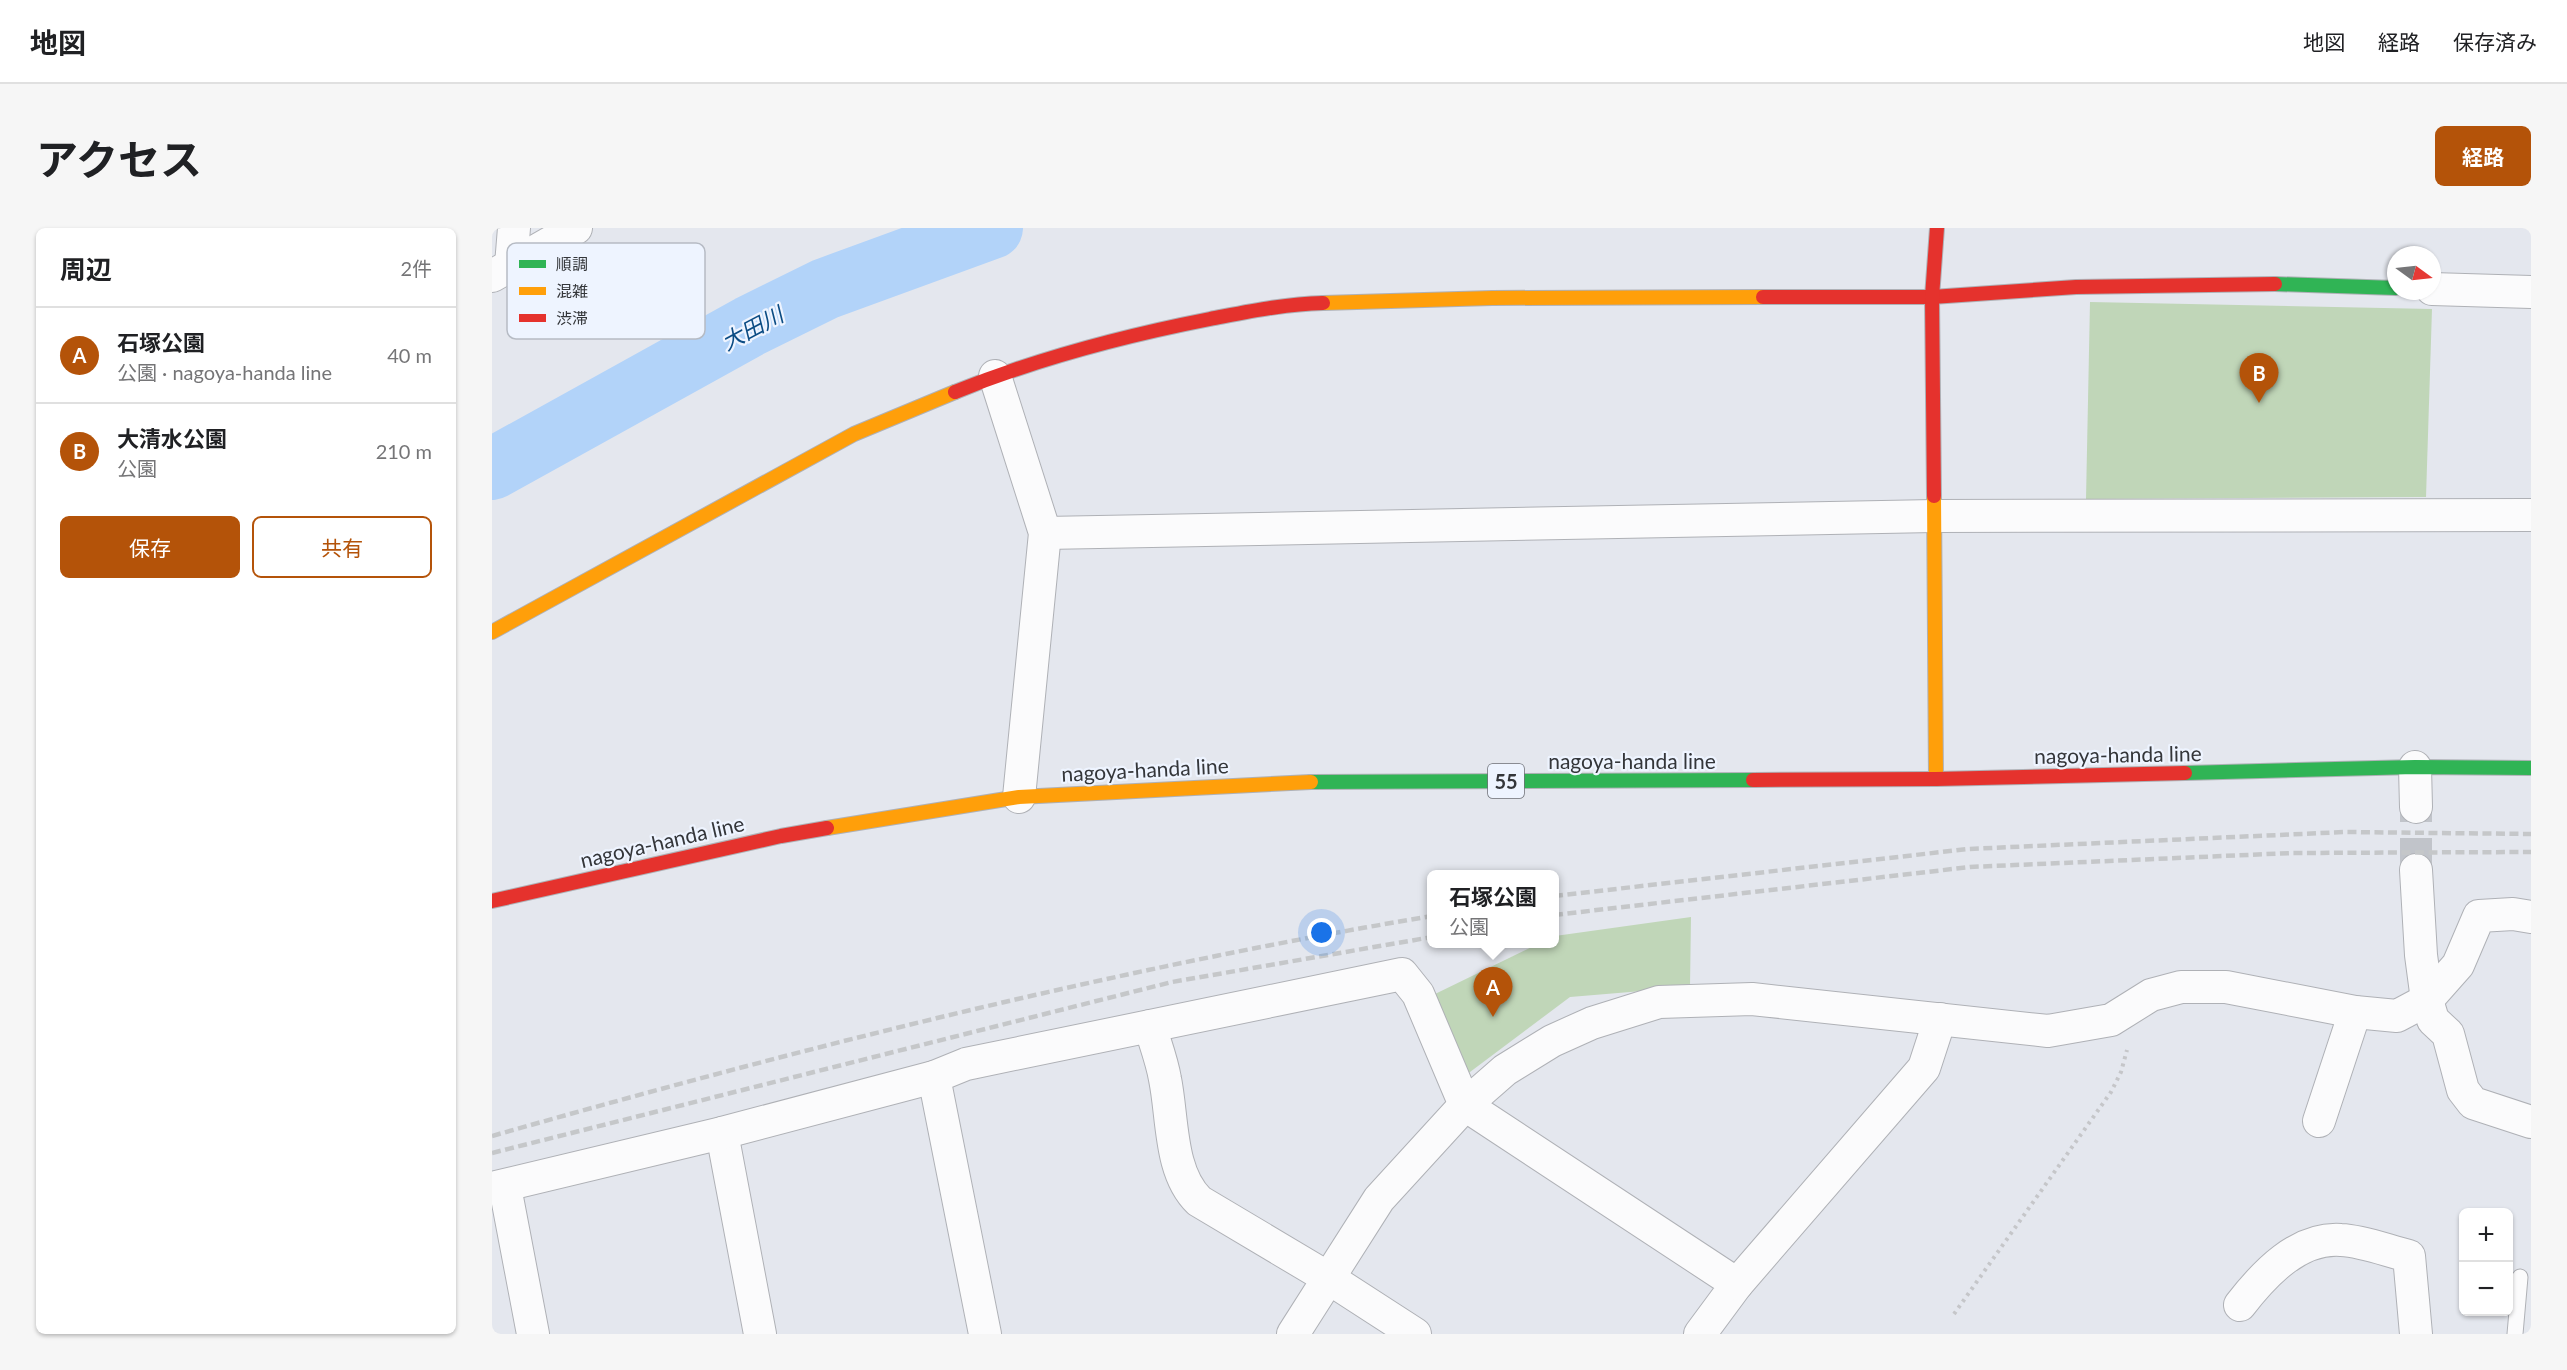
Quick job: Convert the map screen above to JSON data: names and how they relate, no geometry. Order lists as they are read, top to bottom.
{
  "streets": {
    "street": ["nagoya-handa line", "55"]
  },
  "water": ["大田川"],
  "legend": ["順調", "混雑", "渋滞"],
  "north": "right",
  "page": {
    "header": "地図",
    "nav": ["地図", "経路", "保存済み"],
    "title": "アクセス",
    "buttons": [
      "経路",
      ["保存", "共有"]
    ],
    "heading": ["周辺", "2件"],
    "list": [
      {
        "mark": "A",
        "name": "石塚公園",
        "note": "公園 · nagoya-handa line",
        "value": "40 m"
      },
      {
        "mark": "B",
        "name": "大清水公園",
        "note": "公園",
        "value": "210 m"
      }
    ],
    "pins": ["B", "A"],
    "popup": ["石塚公園", "公園"],
    "map_buttons": ["+", "−"]
  }
}
